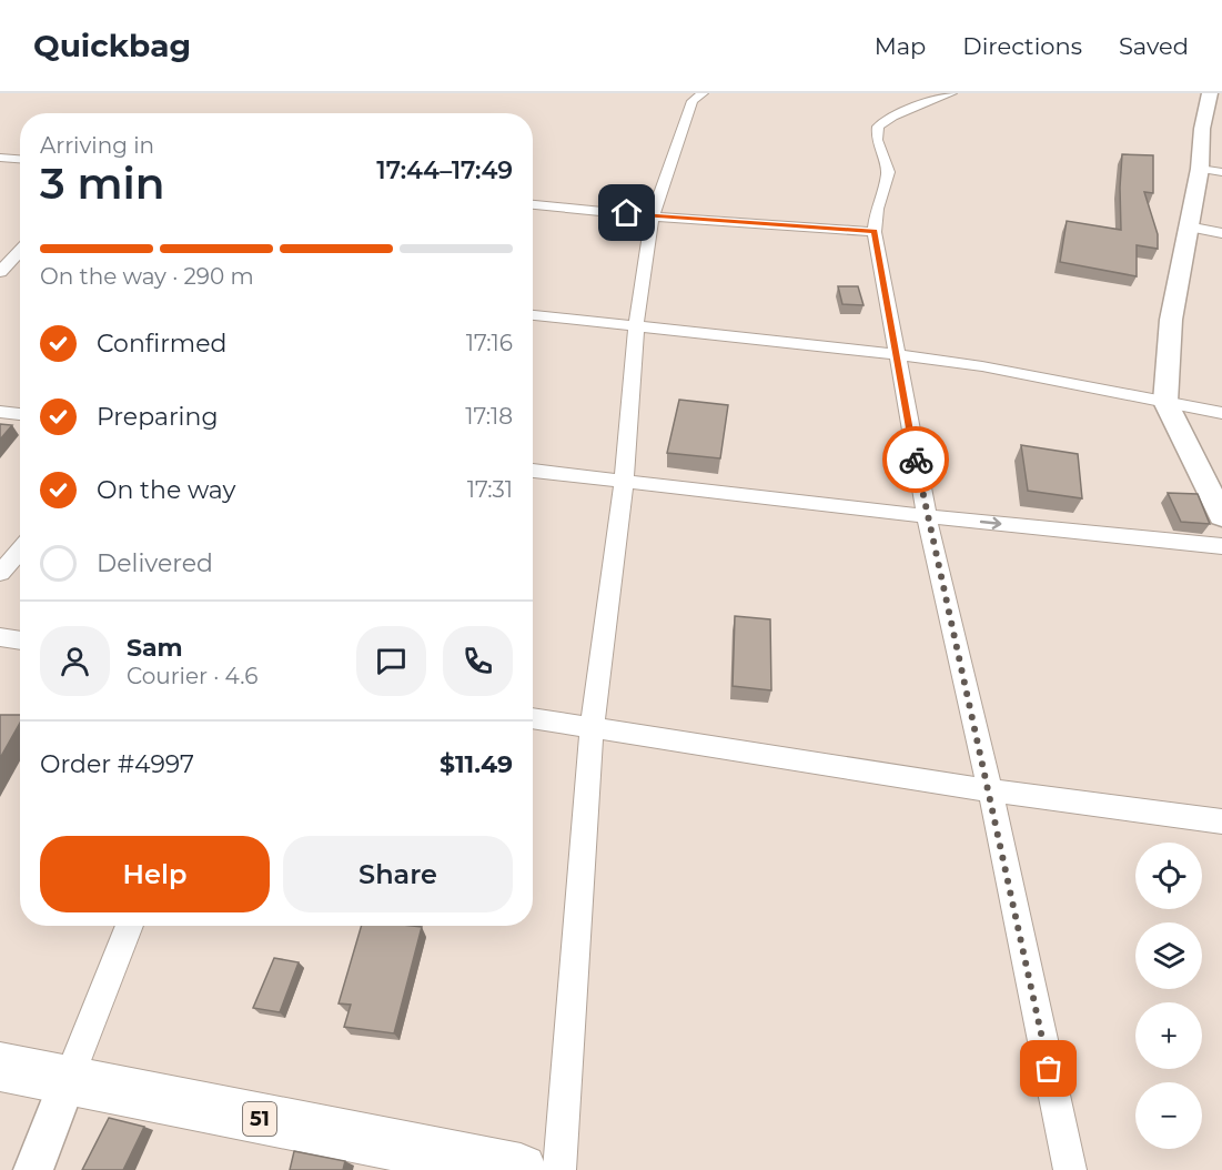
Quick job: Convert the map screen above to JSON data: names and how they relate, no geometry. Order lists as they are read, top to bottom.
{
  "streets": {
    "highway": ["51"]
  },
  "page": {
    "header": "Quickbag",
    "nav": ["Map", "Directions", "Saved"],
    "heading": ["3 min", "Arriving in", "17:44–17:49"],
    "panel": [
      "Sam",
      "Courier · 4.6",
      "Order #4997",
      "$11.49"
    ],
    "bar": "On the way · 290 m",
    "list": [
      ["Confirmed", "17:16"],
      ["Preparing", "17:18"],
      ["On the way", "17:31"],
      "Delivered"
    ],
    "buttons": ["Help", "Share"],
    "map_buttons": ["+", "−"]
  }
}
